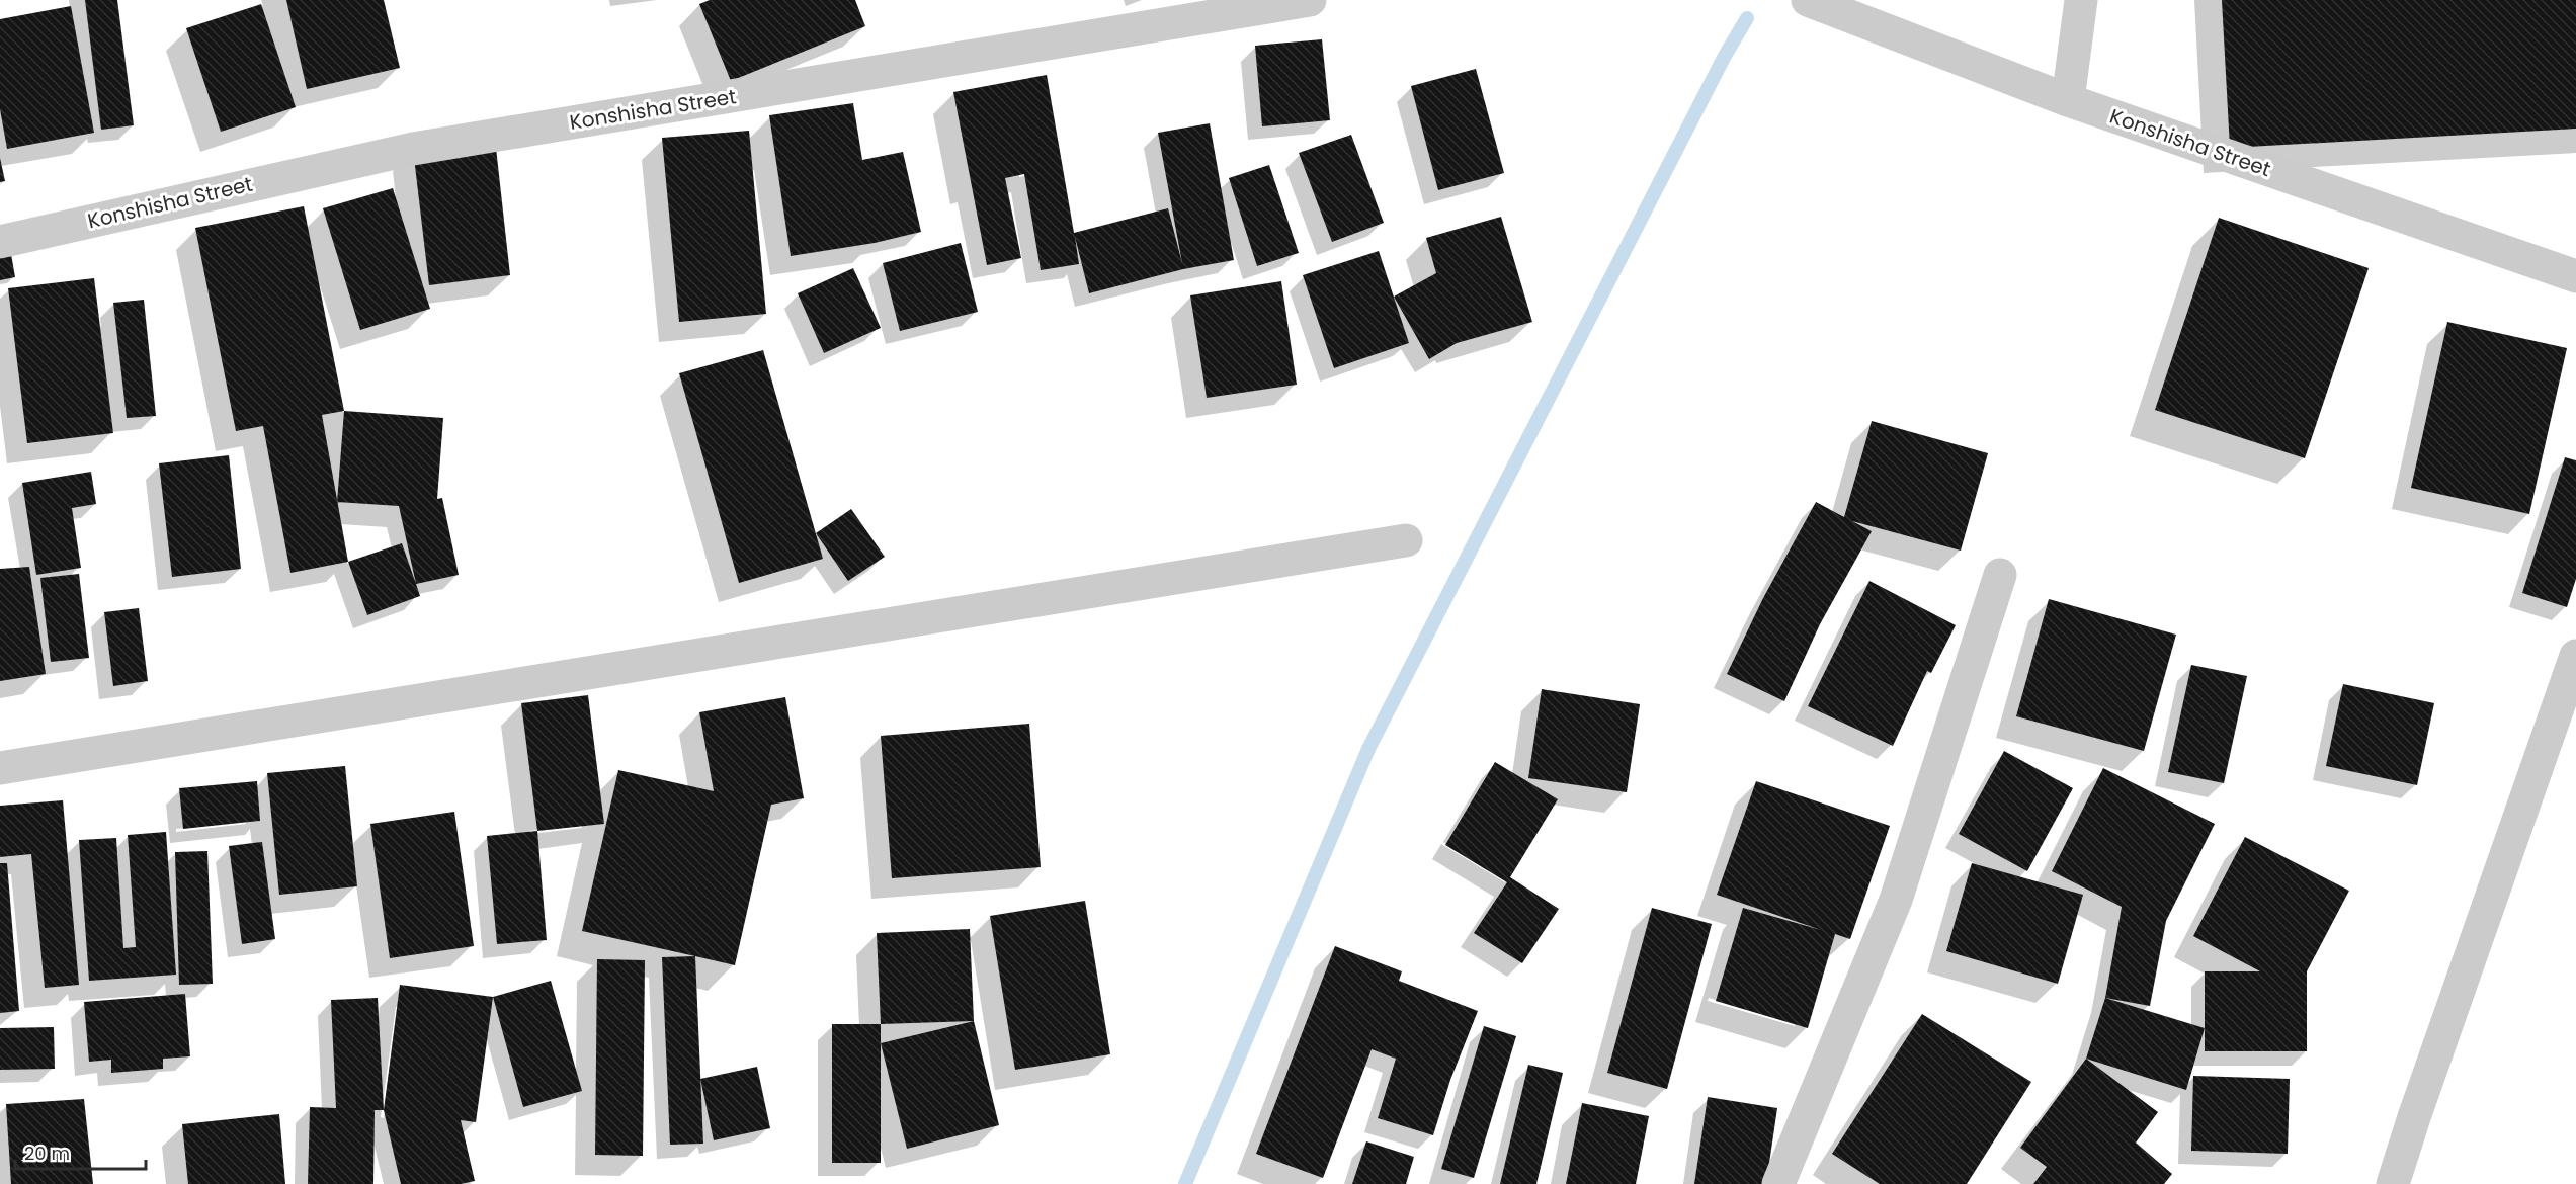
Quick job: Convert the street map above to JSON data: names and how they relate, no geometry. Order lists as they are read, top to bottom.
{
  "streets": {
    "street": ["Konshisha Street"]
  },
  "scale_bar": "20 m"
}
